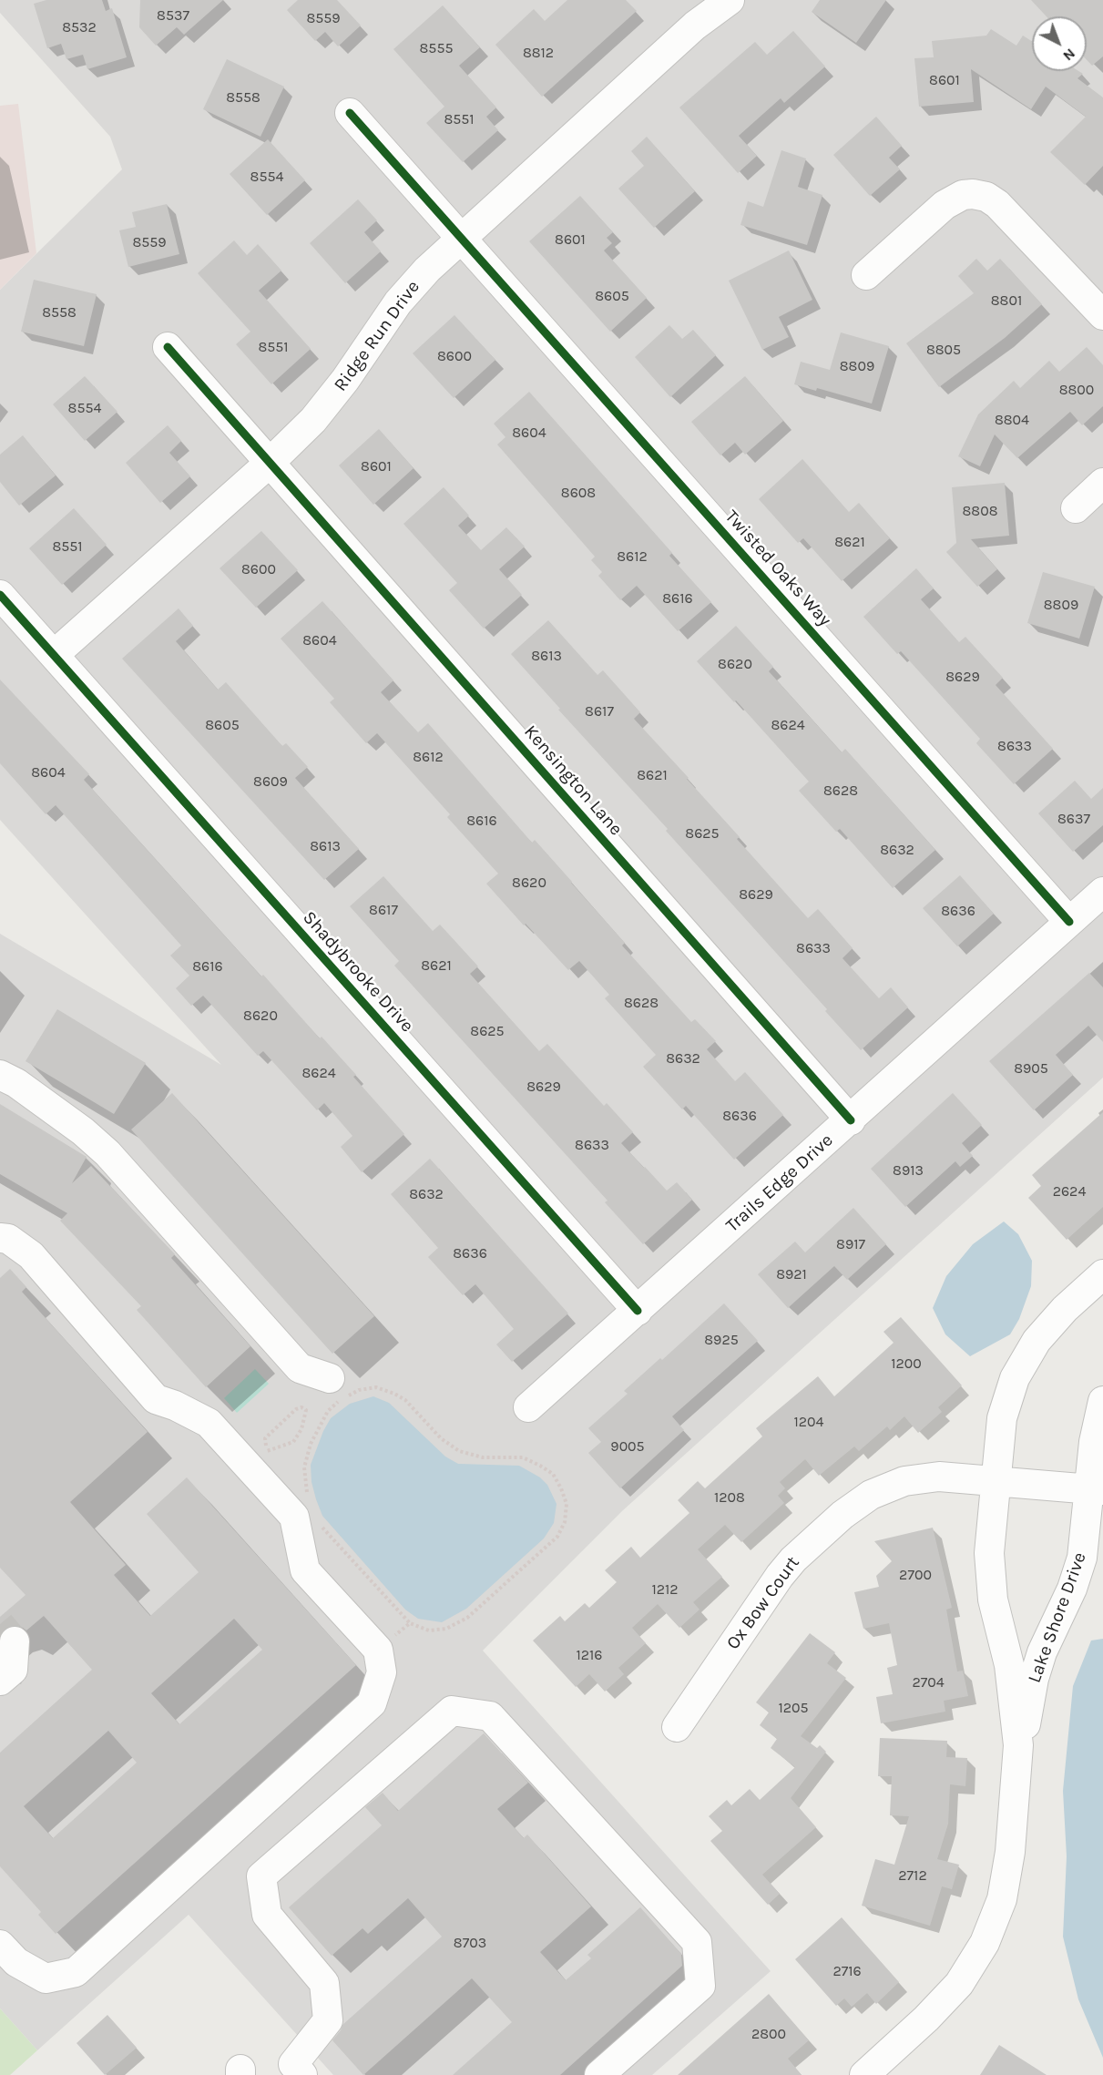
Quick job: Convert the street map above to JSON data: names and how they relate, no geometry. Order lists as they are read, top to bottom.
{
  "streets": {
    "street": [
      "Ridge Run Drive",
      "Twisted Oaks Way",
      "Kensington Lane",
      "Shadybrooke Drive",
      "Trails Edge Drive",
      "Ox Bow Court",
      "Lake Shore Drive"
    ]
  },
  "crossings": [
    ["Ridge Run Drive", "Twisted Oaks Way"],
    ["Ridge Run Drive", "Kensington Lane"],
    ["Ridge Run Drive", "Shadybrooke Drive"],
    ["Twisted Oaks Way", "Trails Edge Drive"],
    ["Kensington Lane", "Trails Edge Drive"],
    ["Shadybrooke Drive", "Trails Edge Drive"],
    ["Ox Bow Court", "Lake Shore Drive"]
  ],
  "house_numbers": [
    "8537",
    "8559",
    "8532",
    "8555",
    "8812",
    "8601",
    "8558",
    "8551",
    "8554",
    "8601",
    "8559",
    "8605",
    "8801",
    "8558",
    "8551",
    "8805",
    "8600",
    "8809",
    "8800",
    "8554",
    "8804",
    "8604",
    "8601",
    "8608",
    "8808",
    "8621",
    "8551",
    "8612",
    "8600",
    "8616",
    "8809",
    "8604",
    "8613",
    "8620",
    "8629",
    "8617",
    "8605",
    "8624",
    "8633",
    "8612",
    "8604",
    "8621",
    "8609",
    "8628",
    "8637",
    "8616",
    "8625",
    "8613",
    "8632",
    "8620",
    "8629",
    "8617",
    "8636",
    "8633",
    "8621",
    "8616",
    "8628",
    "8620",
    "8625",
    "8632",
    "8905",
    "8624",
    "8629",
    "8636",
    "8633",
    "8913",
    "2624",
    "8632",
    "8917",
    "8636",
    "8921",
    "8925",
    "1200",
    "1204",
    "9005",
    "1208",
    "2700",
    "1212",
    "1216",
    "2704",
    "1205",
    "2712",
    "8703",
    "2716",
    "2800"
  ],
  "north": "bottom right"
}
